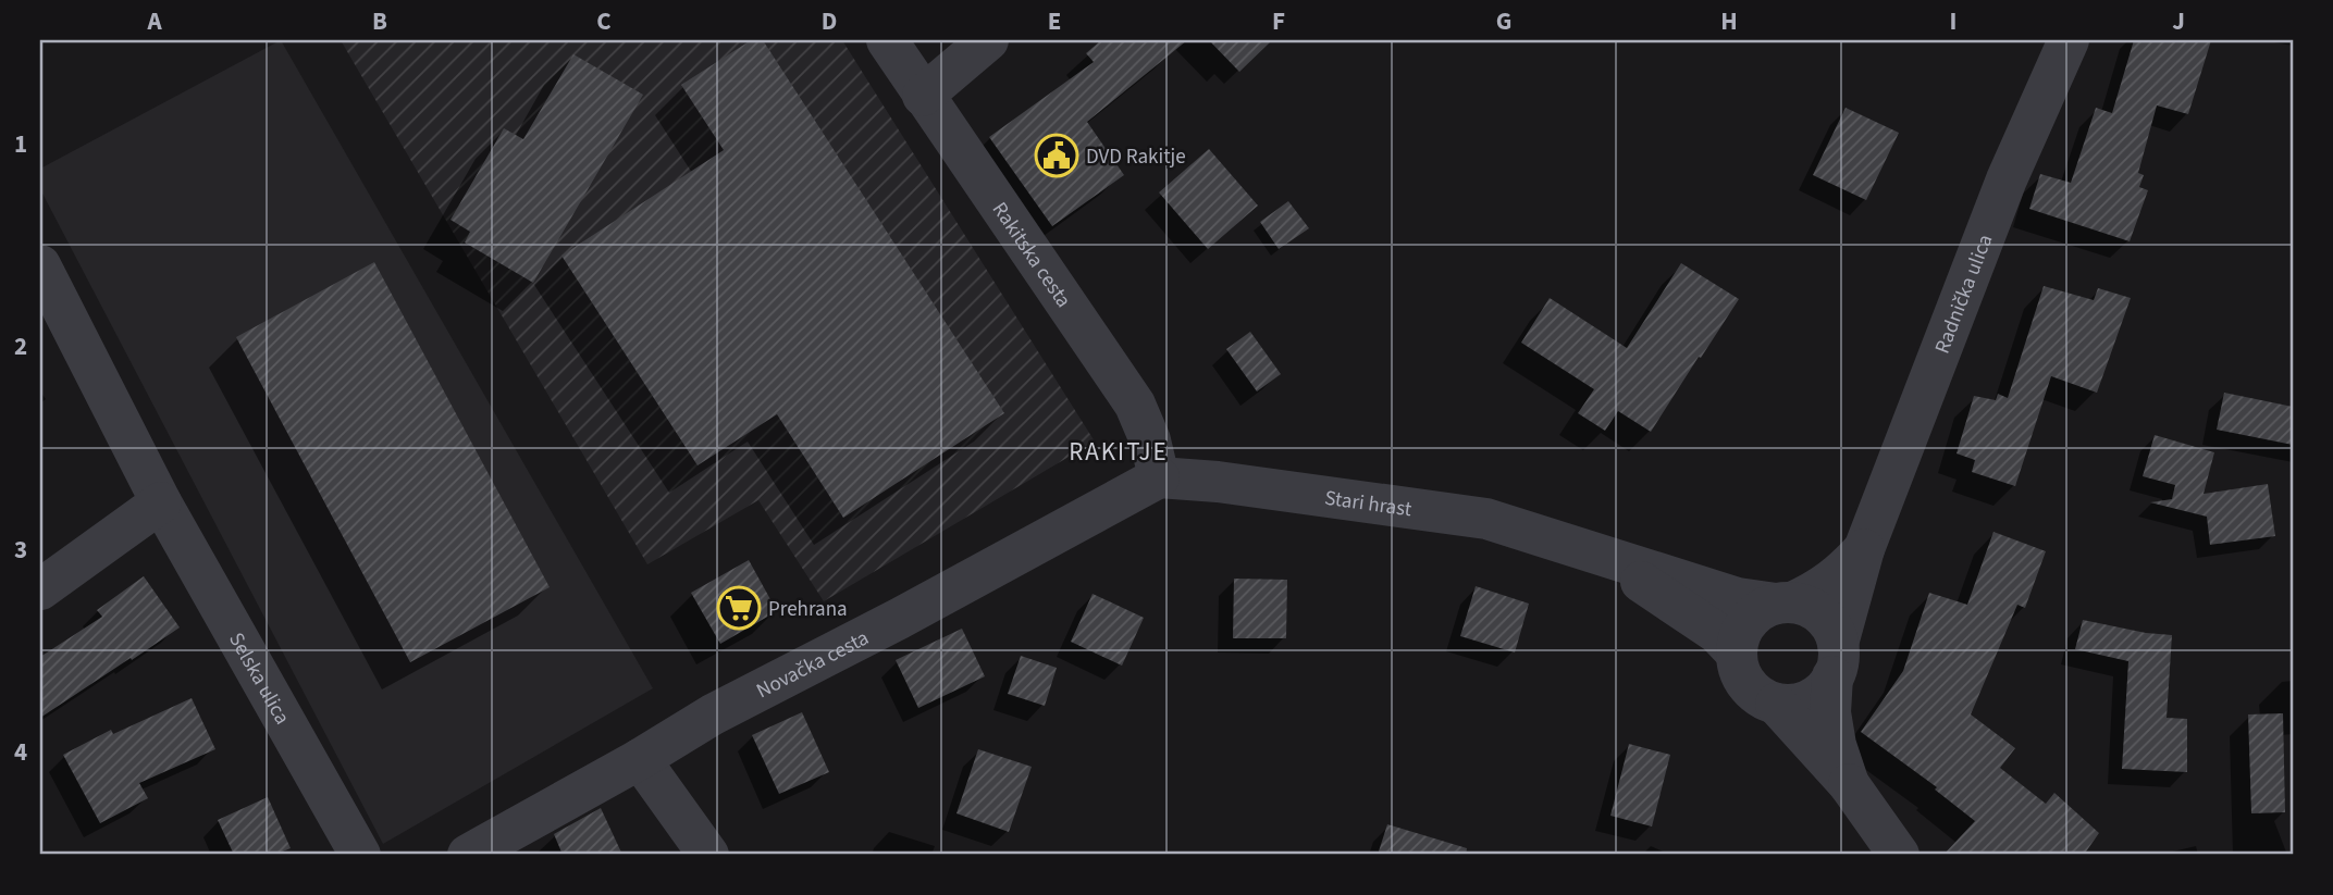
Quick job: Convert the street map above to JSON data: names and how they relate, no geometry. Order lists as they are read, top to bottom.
{
  "streets": {
    "street": [
      "Rakitska cesta",
      "Radnička ulica",
      "Stari hrast",
      "Novačka cesta",
      "Selska ulica"
    ]
  },
  "crossings": [
    ["Rakitska cesta", "Stari hrast"],
    ["Rakitska cesta", "Novačka cesta"],
    ["Radnička ulica", "Stari hrast"],
    ["Stari hrast", "Novačka cesta"]
  ],
  "districts": ["RAKITJE"],
  "places": {
    "public building": ["DVD Rakitje"],
    "supermarket": ["Prehrana"]
  },
  "grid": {
    "columns": [
      "A",
      "B",
      "C",
      "D",
      "E",
      "F",
      "G",
      "H",
      "I",
      "J"
    ],
    "rows": [
      "1",
      "2",
      "3",
      "4"
    ]
  }
}
